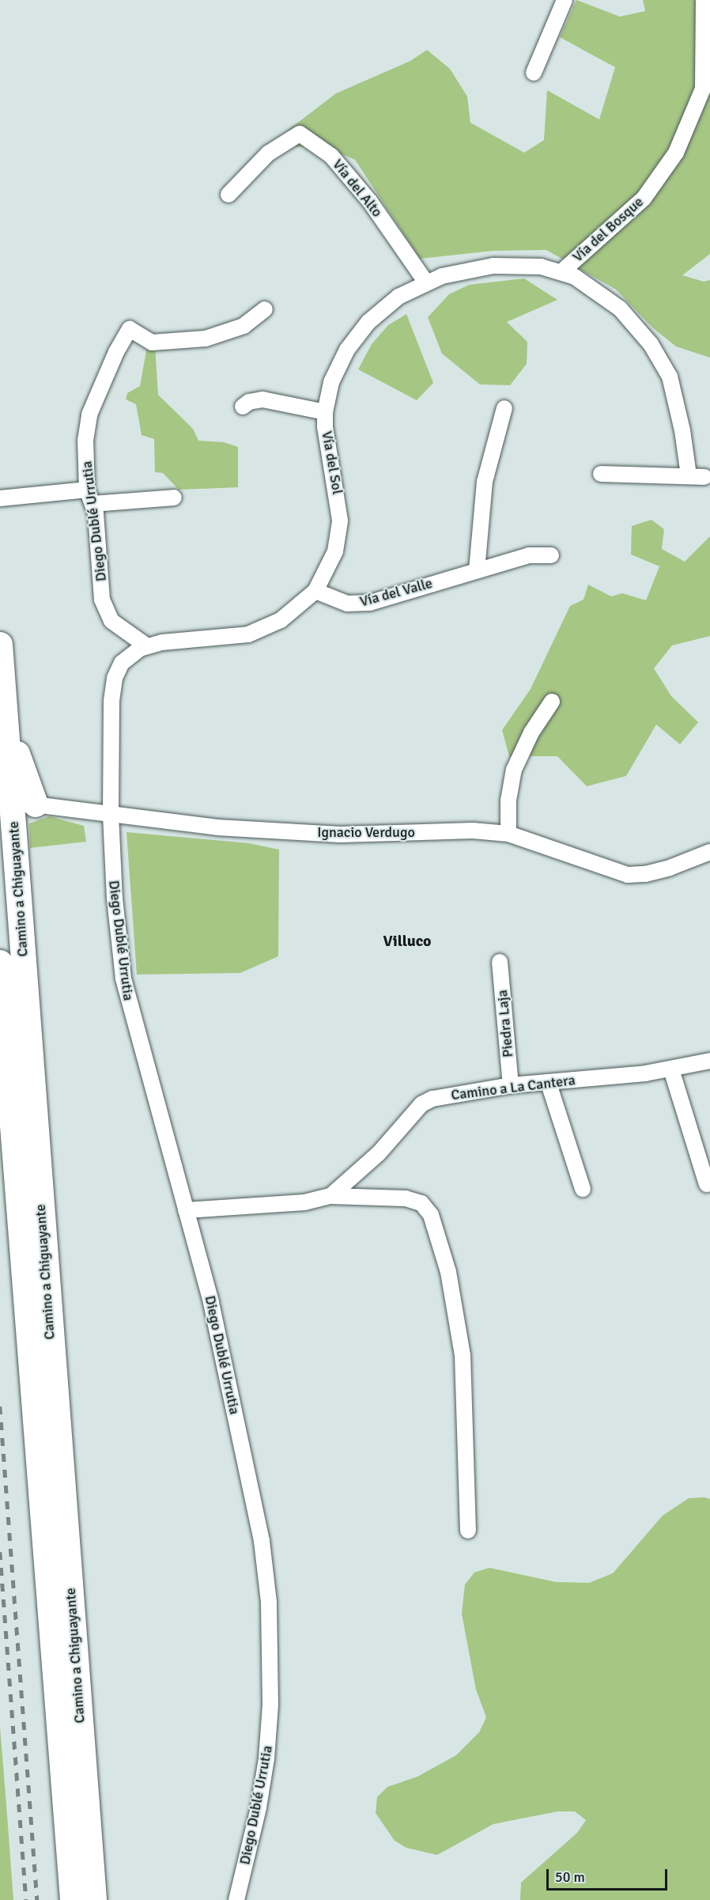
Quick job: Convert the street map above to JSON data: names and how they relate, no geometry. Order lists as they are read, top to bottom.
{
  "streets": {
    "main road": ["Camino a Chiguayante"],
    "street": [
      "Vía del Alto",
      "Vía del Bosque",
      "Vía del Sol",
      "Diego Dublé Urrutia",
      "Vía del Valle",
      "Ignacio Verdugo",
      "Piedra Laja",
      "Camino a La Cantera"
    ]
  },
  "crossings": [
    ["Vía del Alto", "Vía del Sol"],
    ["Vía del Bosque", "Vía del Sol"],
    ["Vía del Sol", "Diego Dublé Urrutia"],
    ["Vía del Sol", "Vía del Valle"],
    ["Vía del Sol", "Ignacio Verdugo"],
    ["Diego Dublé Urrutia", "Ignacio Verdugo"],
    ["Diego Dublé Urrutia", "Camino a La Cantera"],
    ["Ignacio Verdugo", "Camino a Chiguayante"],
    ["Piedra Laja", "Camino a La Cantera"]
  ],
  "districts": ["Villuco"],
  "scale_bar": "50 m"
}
